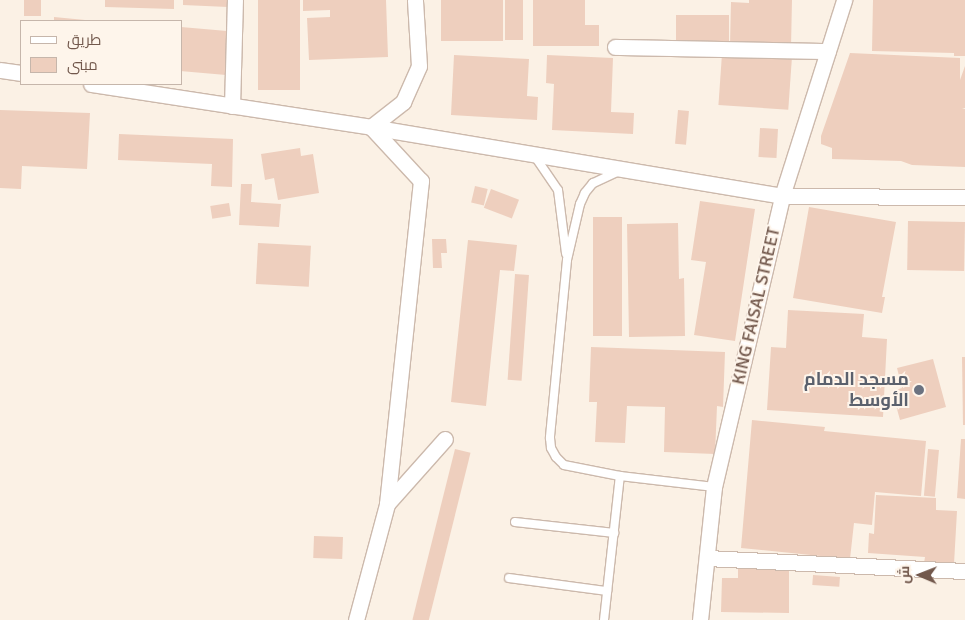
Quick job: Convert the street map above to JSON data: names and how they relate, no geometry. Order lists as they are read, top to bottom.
{
  "streets": {
    "street": ["KING FAISAL STREET"]
  },
  "places": ["مسجد الدمام الأوسط"],
  "legend": ["طريق", "مبنى"],
  "north": "left"
}
